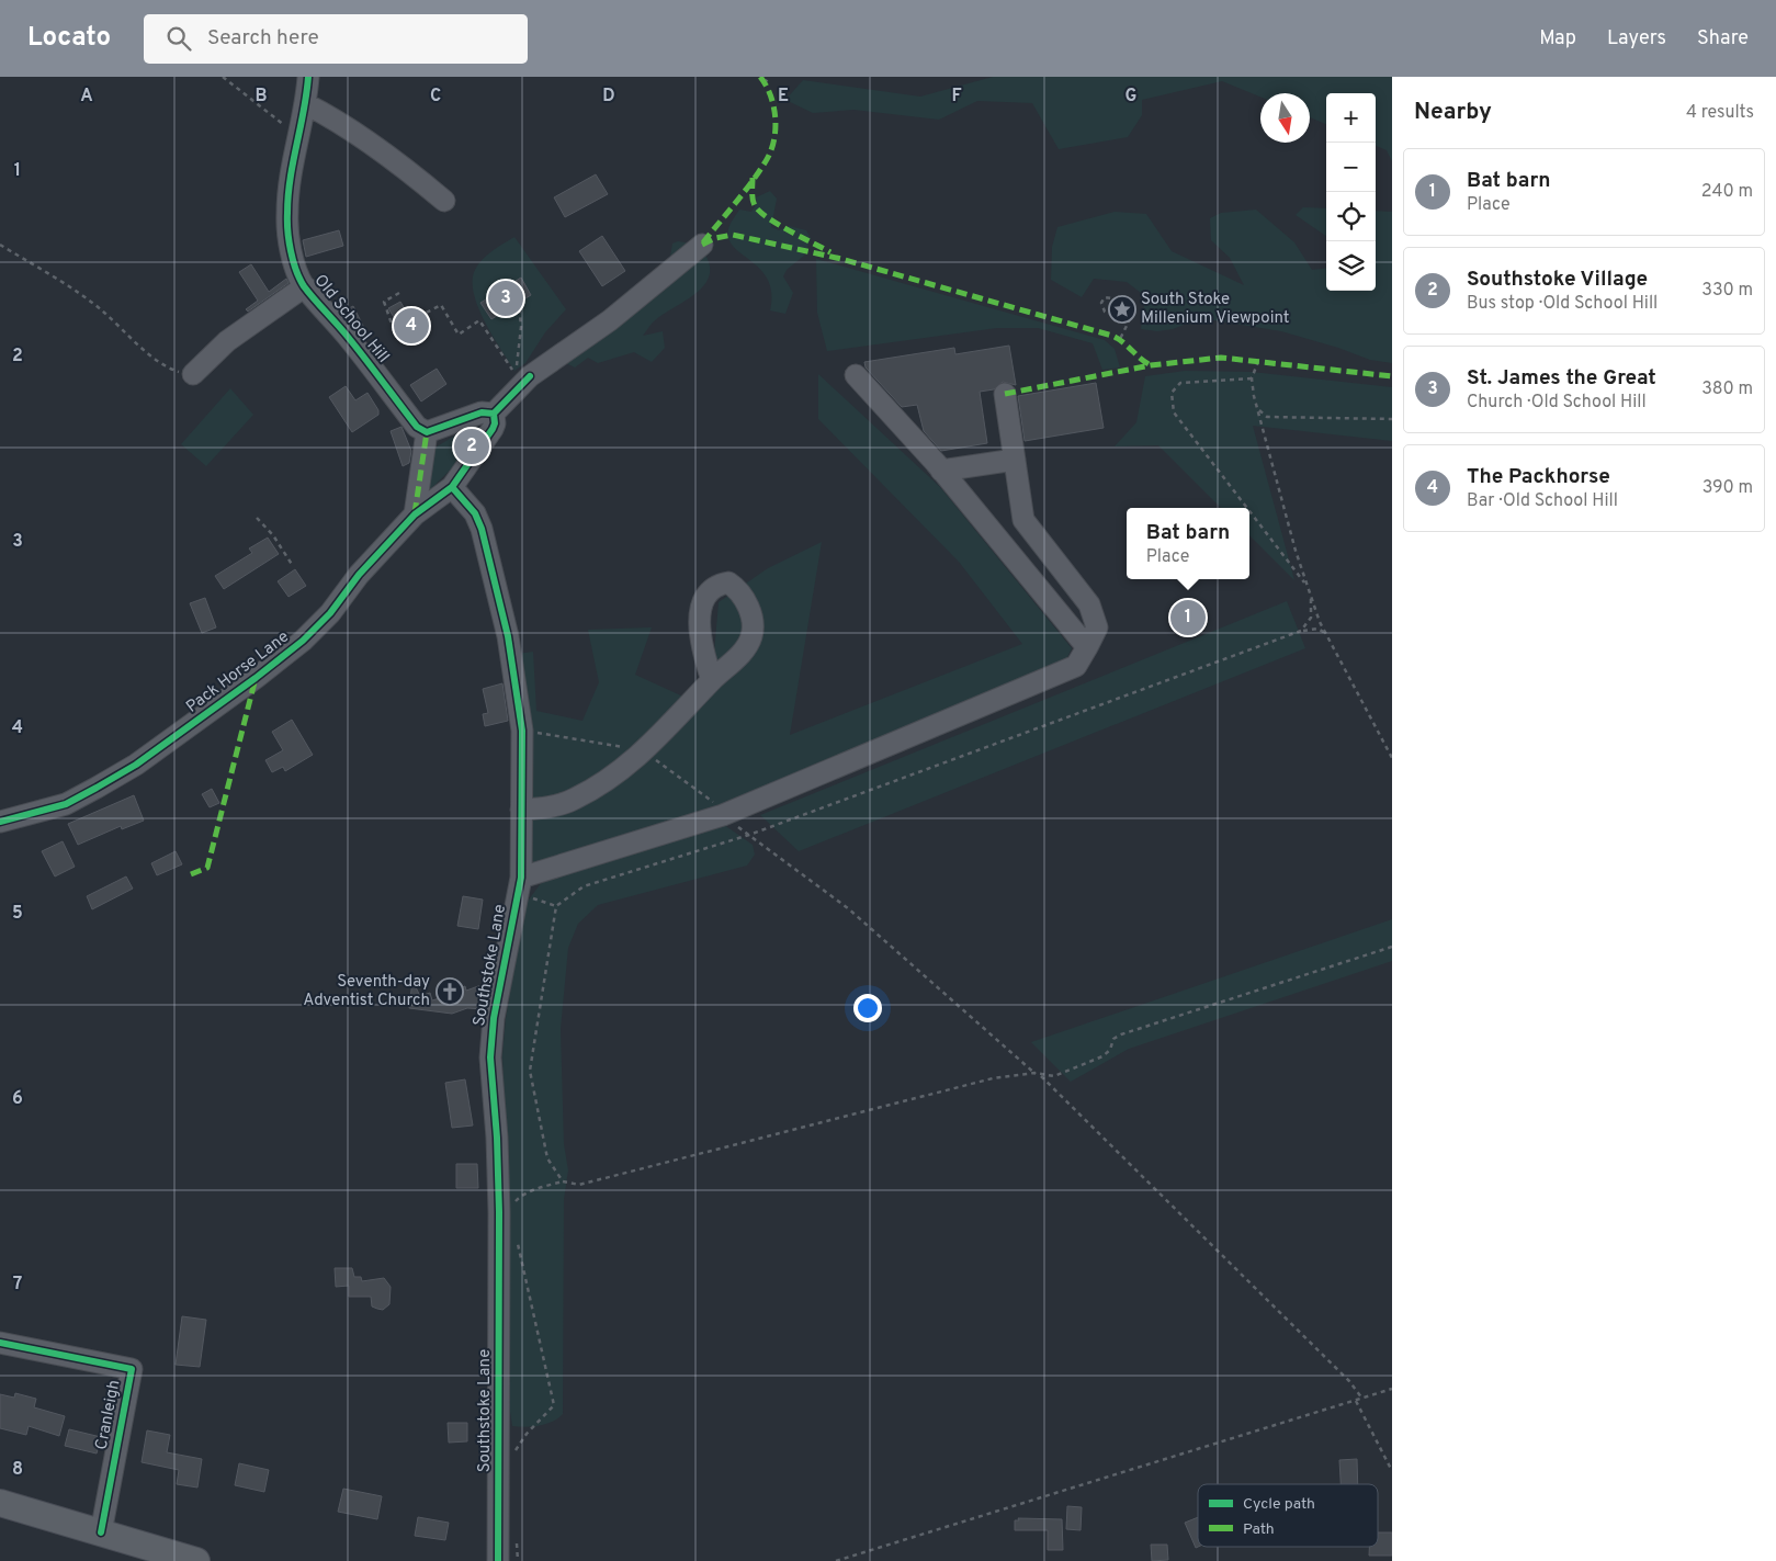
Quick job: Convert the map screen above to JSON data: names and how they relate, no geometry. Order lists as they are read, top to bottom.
{
  "streets": {
    "street": [
      "Old School Hill",
      "Pack Horse Lane",
      "Southstoke Lane",
      "Cranleigh"
    ]
  },
  "crossings": [
    ["Pack Horse Lane", "Southstoke Lane"]
  ],
  "places": {
    "place": ["South Stoke Millenium Viewpoint"],
    "church": ["Seventh-day Adventist Church"]
  },
  "legend": ["Cycle path", "Path"],
  "north": "bottom",
  "page": {
    "header": "Locato",
    "search": "Search here",
    "nav": ["Map", "Layers", "Share"],
    "heading": ["Nearby", "4 results"],
    "map_buttons": ["+", "−"],
    "list": [
      {
        "mark": "1",
        "name": "Bat barn",
        "note": "Place",
        "value": "240 m"
      },
      {
        "mark": "2",
        "name": "Southstoke Village",
        "note": "Bus stop · Old School Hill",
        "value": "330 m"
      },
      {
        "mark": "3",
        "name": "St. James the Great",
        "note": "Church · Old School Hill",
        "value": "380 m"
      },
      {
        "mark": "4",
        "name": "The Packhorse",
        "note": "Bar · Old School Hill",
        "value": "390 m"
      }
    ],
    "pins": [
      "3",
      "4",
      "2",
      "1"
    ],
    "popup": ["Bat barn", "Place"]
  },
  "grid": {
    "columns": [
      "A",
      "B",
      "C",
      "D",
      "E",
      "F",
      "G"
    ],
    "rows": [
      "1",
      "2",
      "3",
      "4",
      "5",
      "6",
      "7",
      "8"
    ]
  }
}
